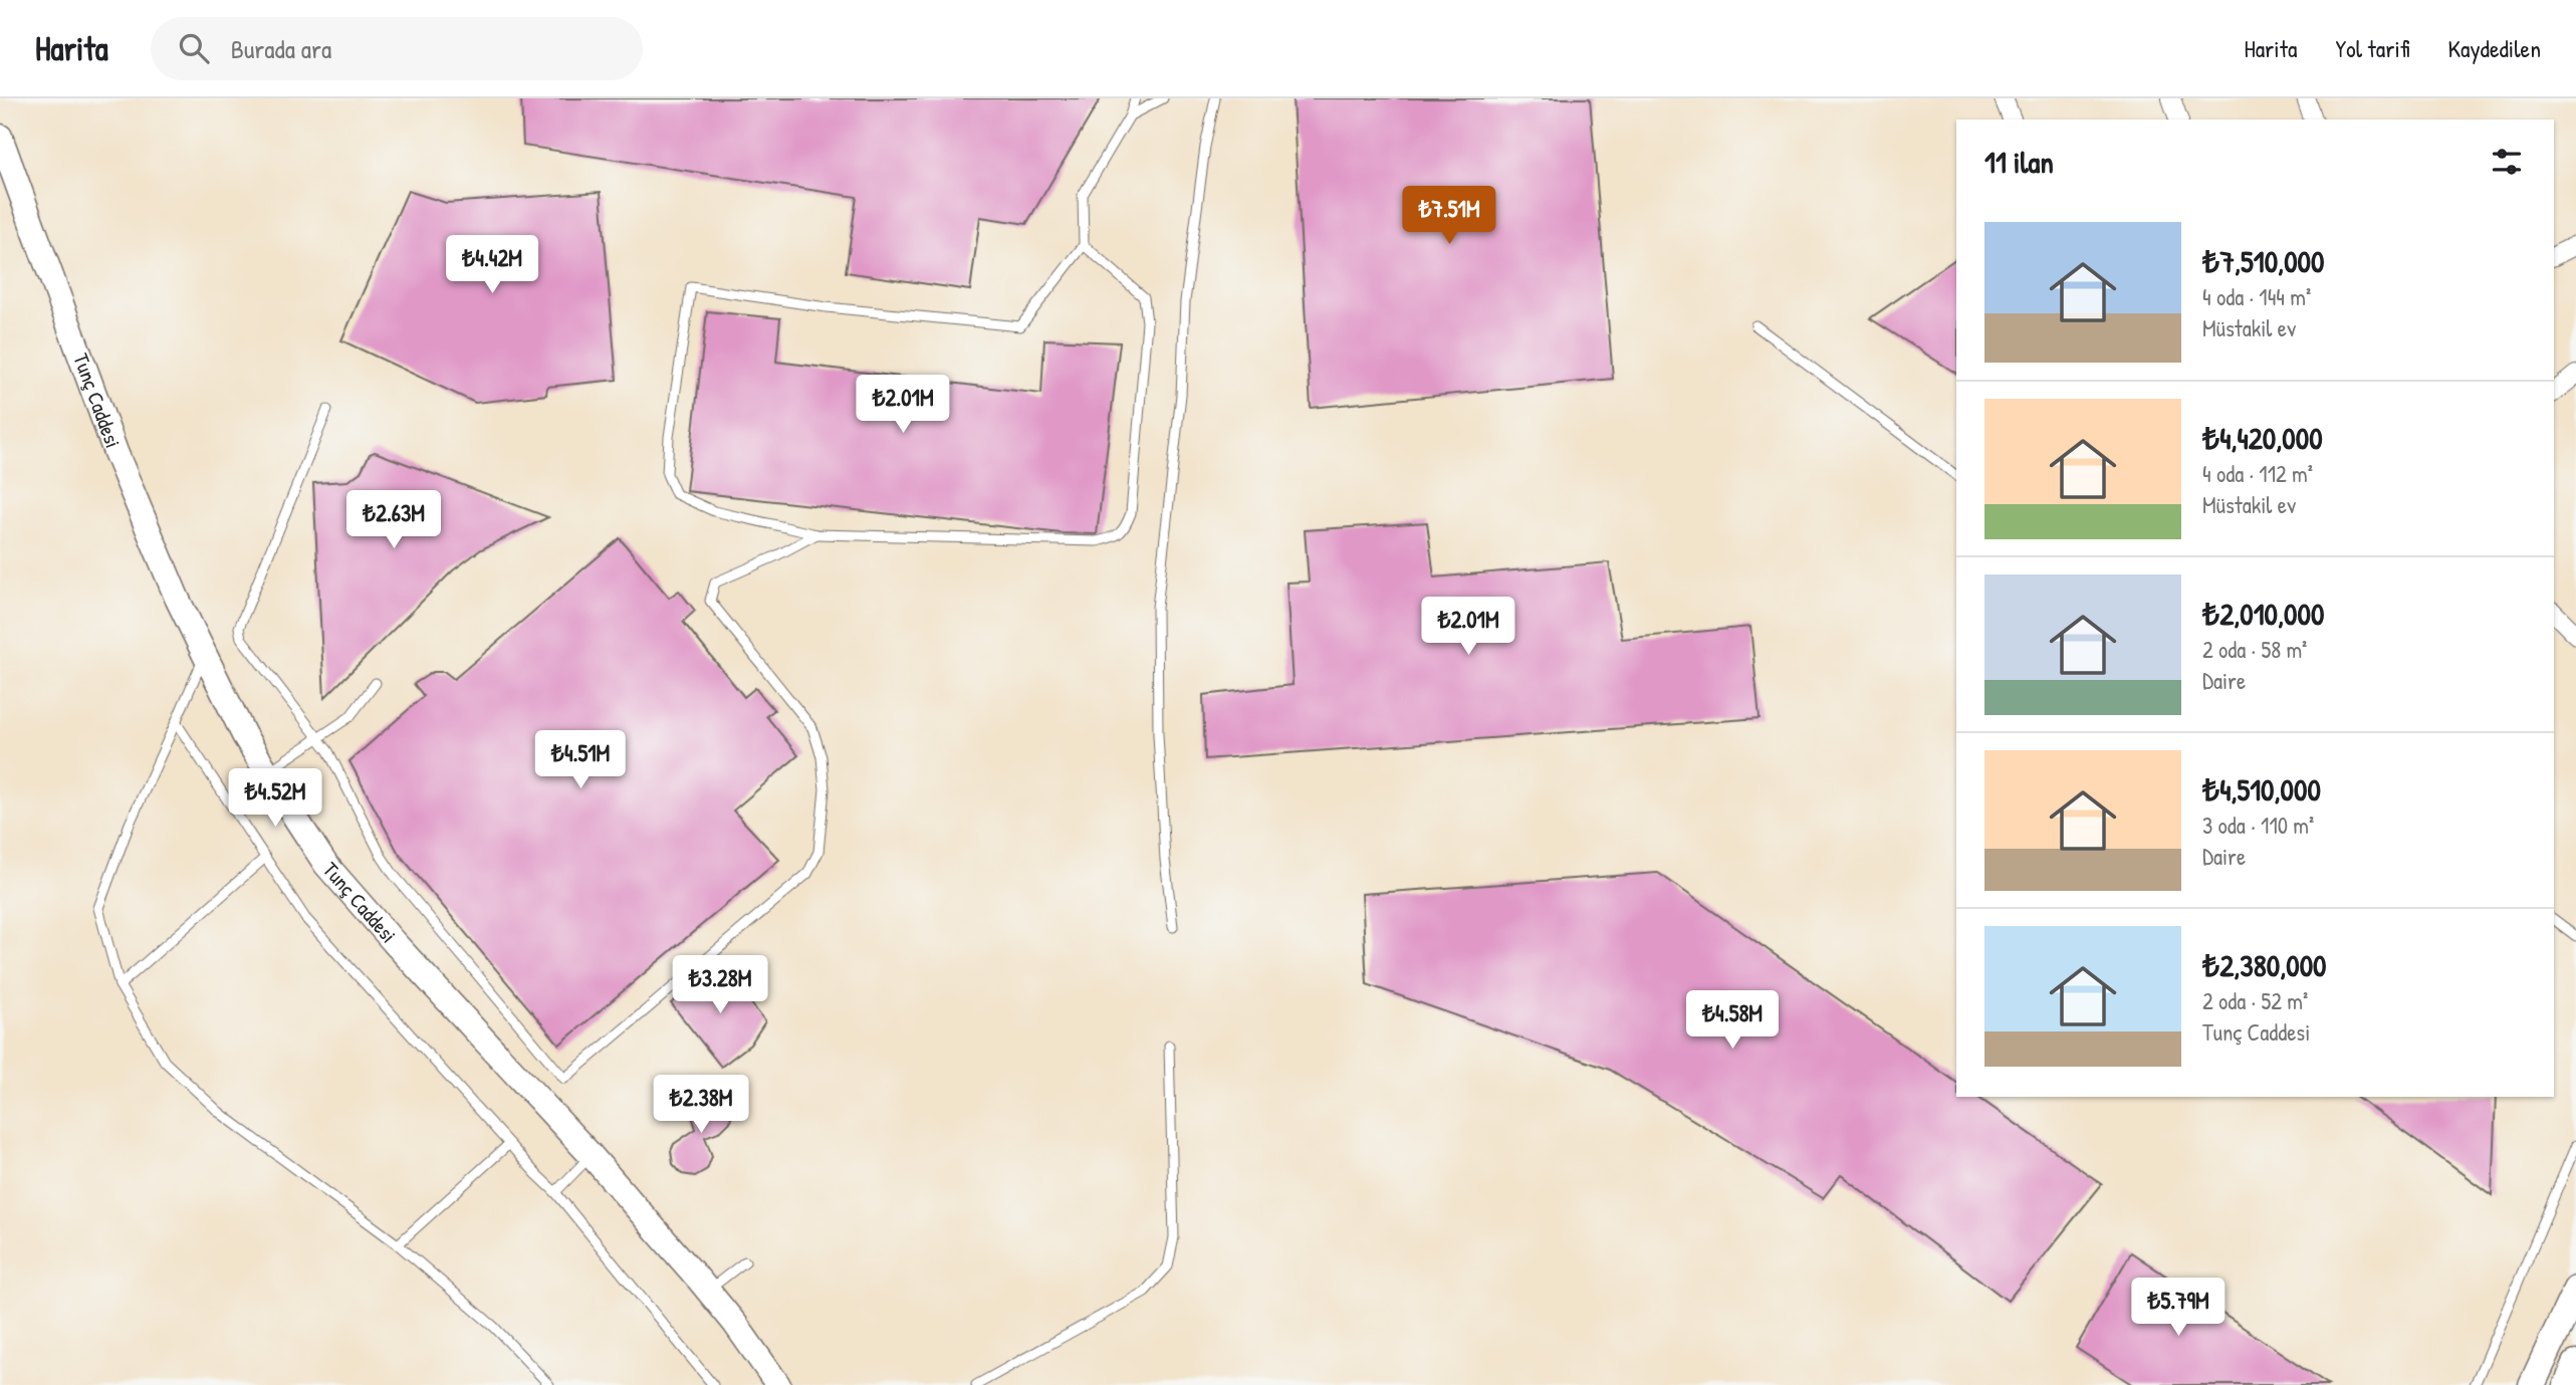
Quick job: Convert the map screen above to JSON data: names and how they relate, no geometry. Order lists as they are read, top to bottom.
{
  "streets": {
    "main road": ["Tunç Caddesi"]
  },
  "page": {
    "header": "Harita",
    "search": "Burada ara",
    "nav": ["Harita", "Yol tarifi", "Kaydedilen"],
    "heading": "11 ilan",
    "price": [
      "₺7.51M",
      "₺4.42M",
      "₺2.01M",
      "₺2.63M",
      "₺2.01M",
      "₺4.51M",
      "₺4.52M",
      "₺3.28M",
      "₺4.58M",
      "₺2.38M",
      "₺5.79M"
    ],
    "list": [
      {
        "name": "₺7,510,000",
        "note": "4 oda · 144 m² · Müstakil ev"
      },
      {
        "name": "₺4,420,000",
        "note": "4 oda · 112 m² · Müstakil ev"
      },
      {
        "name": "₺2,010,000",
        "note": "2 oda · 58 m² · Daire"
      },
      {
        "name": "₺4,510,000",
        "note": "3 oda · 110 m² · Daire"
      },
      {
        "name": "₺2,380,000",
        "note": "2 oda · 52 m² · Tunç Caddesi"
      }
    ]
  }
}
